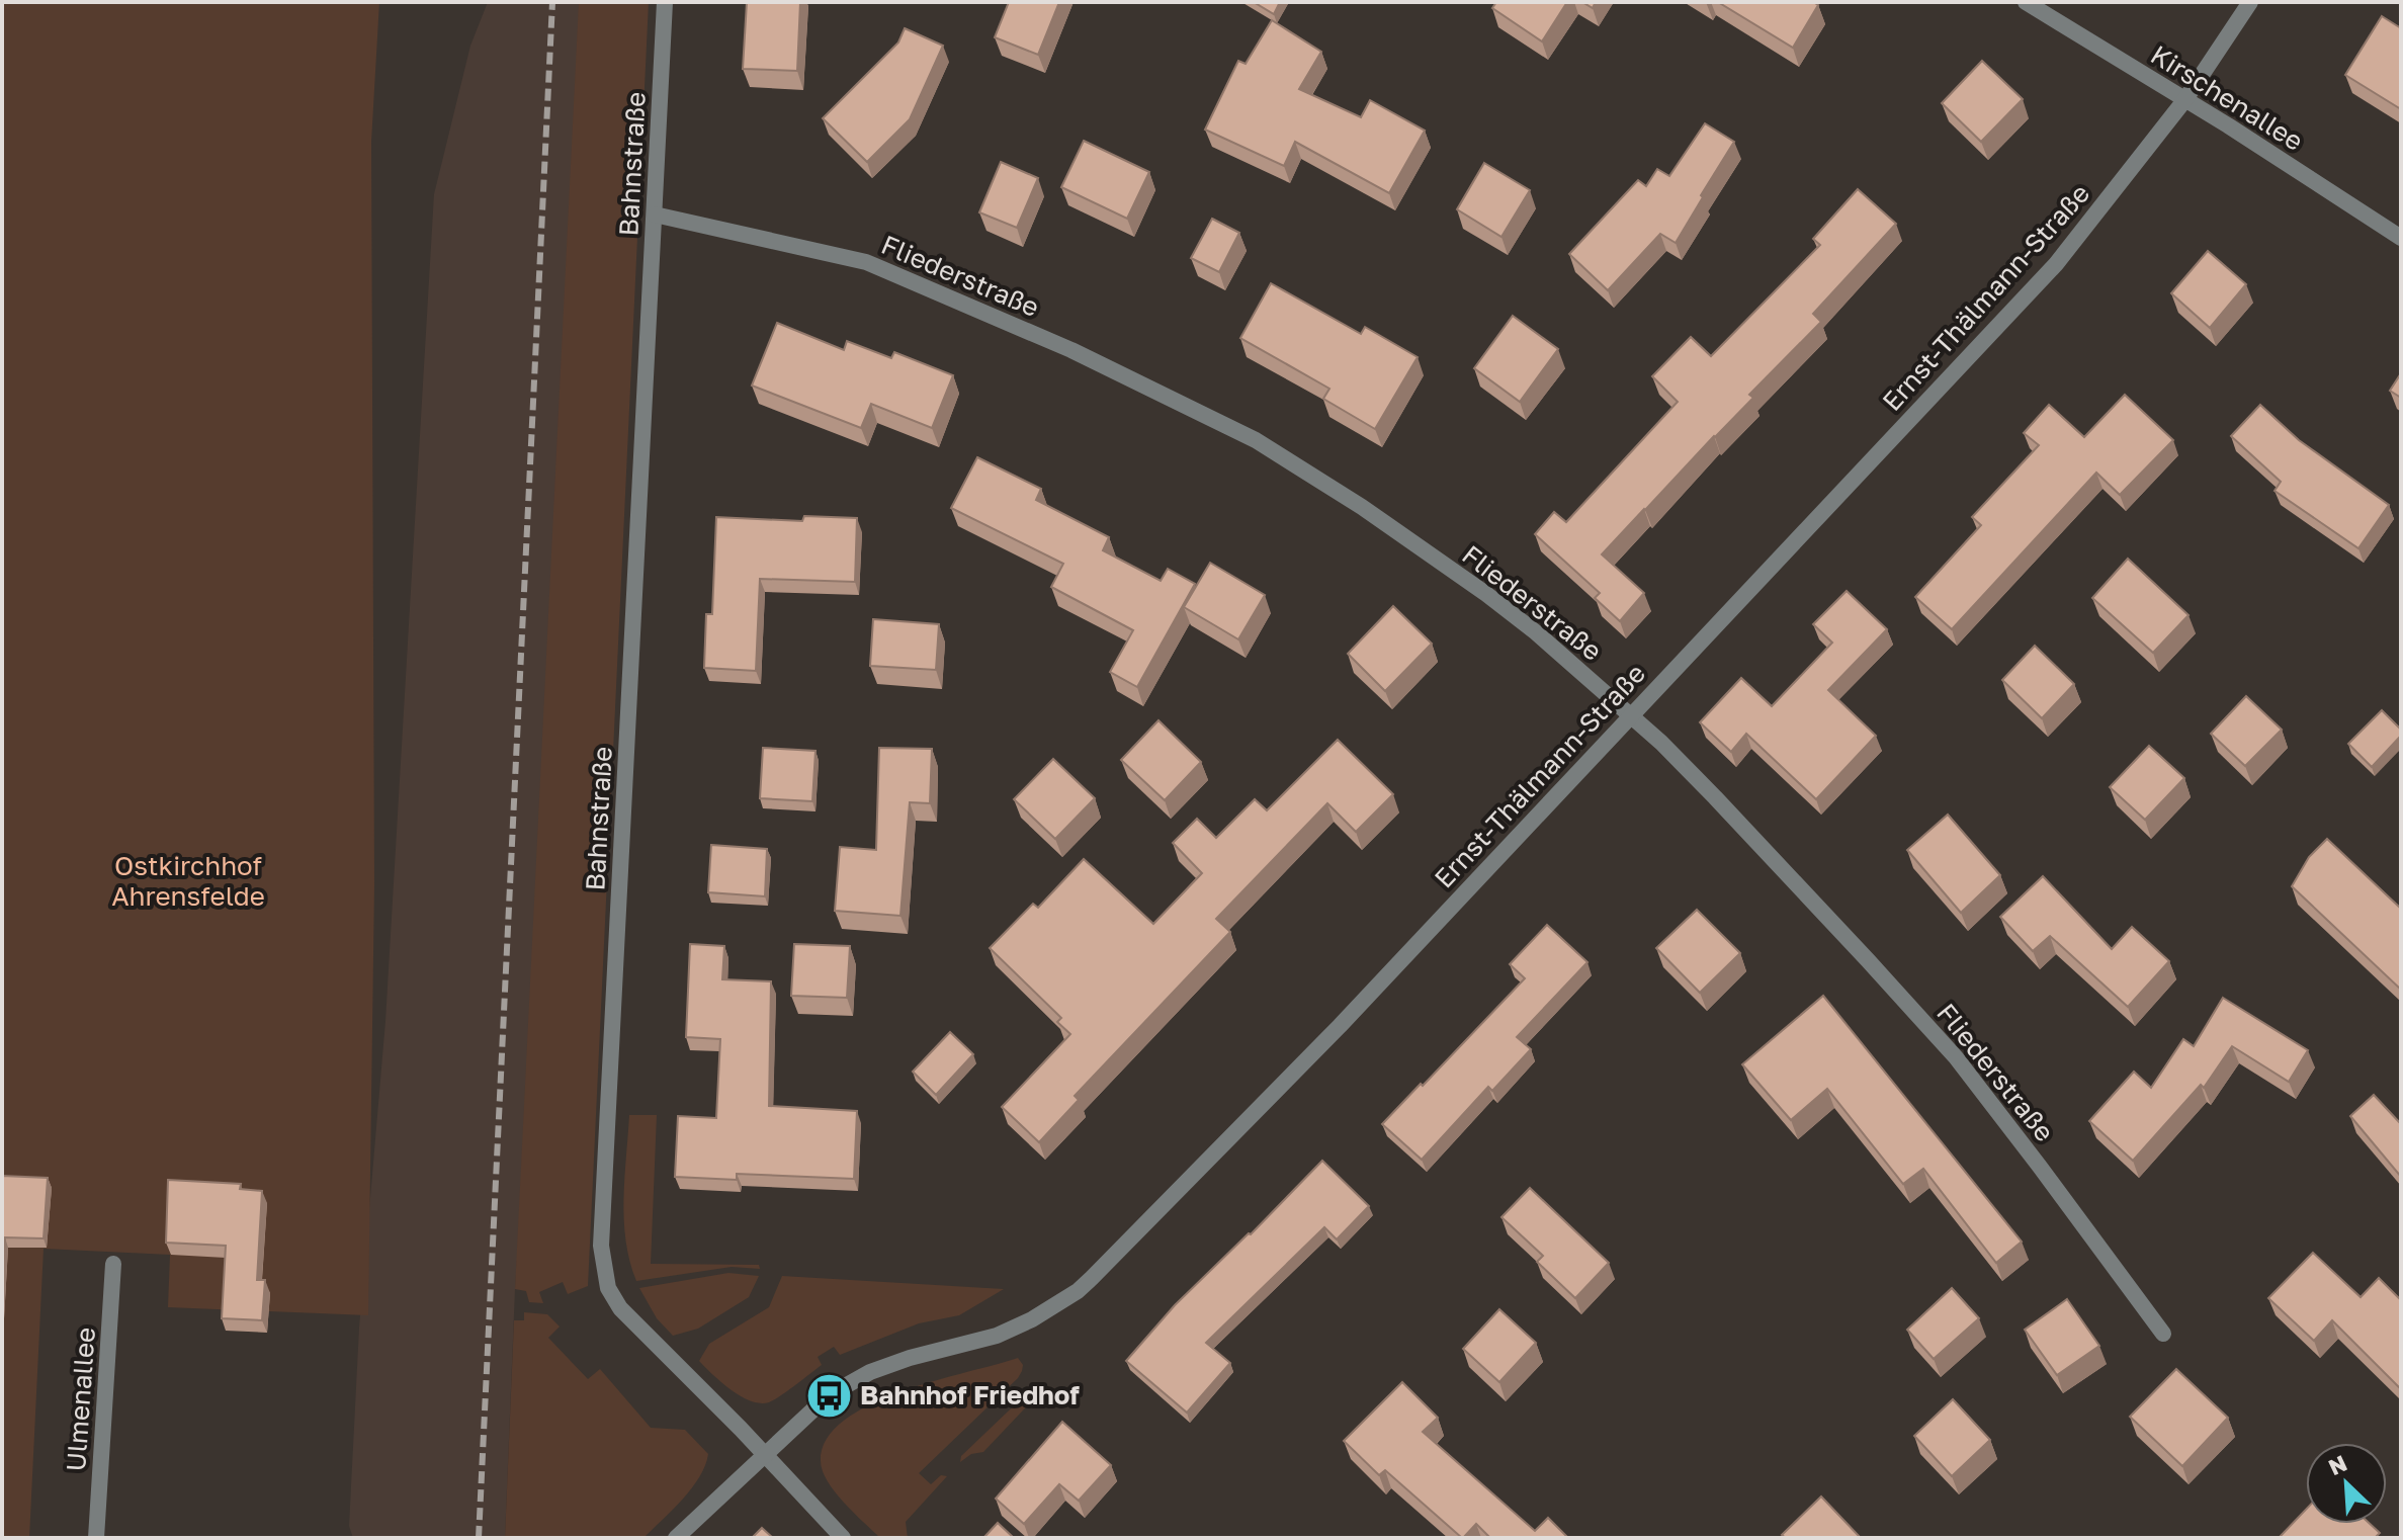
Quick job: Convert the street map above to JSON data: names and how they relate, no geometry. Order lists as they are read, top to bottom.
{
  "streets": {
    "street": [
      "Kirschenallee",
      "Bahnstraße",
      "Fliederstraße",
      "Ernst-Thälmann-Straße",
      "Ulmenallee"
    ]
  },
  "crossings": [
    ["Kirschenallee", "Ernst-Thälmann-Straße"],
    ["Bahnstraße", "Fliederstraße"],
    ["Bahnstraße", "Ernst-Thälmann-Straße"],
    ["Fliederstraße", "Ernst-Thälmann-Straße"]
  ],
  "parks": ["Ostkirchhof Ahrensfelde"],
  "places": {
    "bus stop": ["Bahnhof Friedhof"]
  },
  "north": "top left"
}
